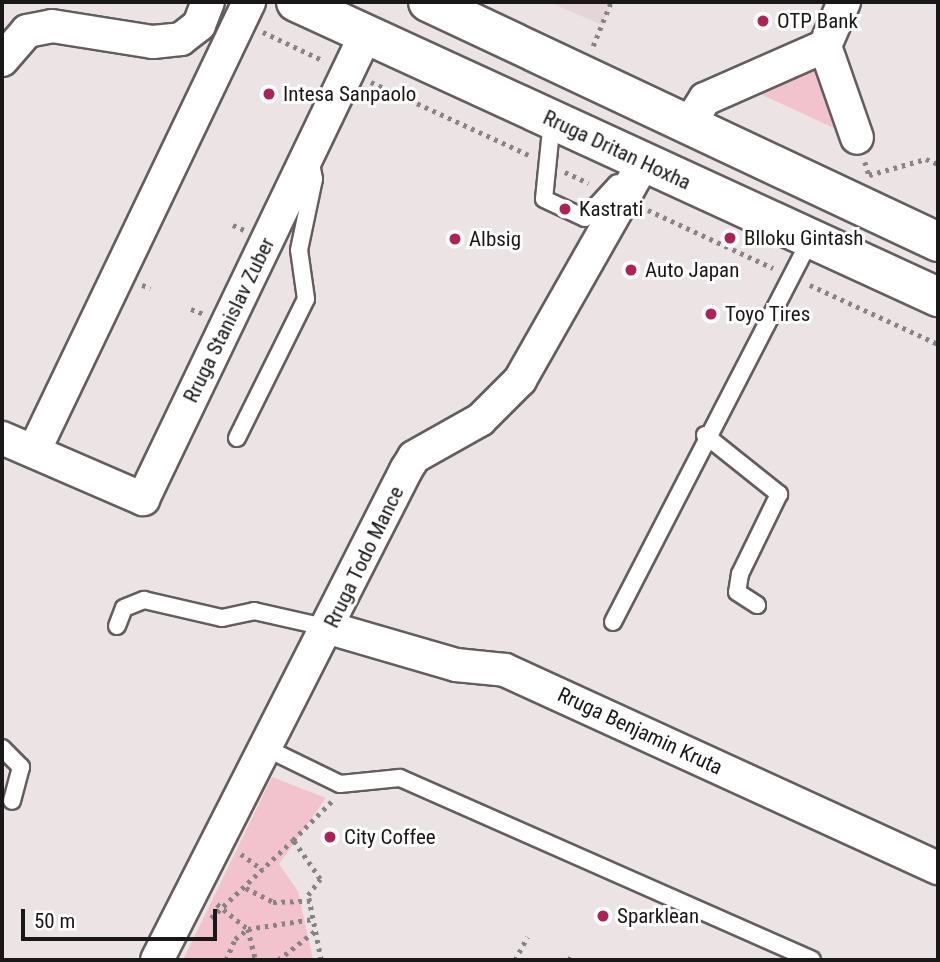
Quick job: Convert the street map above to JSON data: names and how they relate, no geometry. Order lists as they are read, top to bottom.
{
  "streets": {
    "main road": ["Rruga Dritan Hoxha"],
    "street": ["Rruga Stanislav Zuber", "Rruga Todo Mance", "Rruga Benjamin Kruta"]
  },
  "crossings": [
    ["Rruga Dritan Hoxha", "Rruga Stanislav Zuber"],
    ["Rruga Dritan Hoxha", "Rruga Todo Mance"],
    ["Rruga Todo Mance", "Rruga Benjamin Kruta"]
  ],
  "places": [
    "OTP Bank",
    "Intesa Sanpaolo",
    "Kastrati",
    "Blloku Gintash",
    "Albsig",
    "Auto Japan",
    "Toyo Tires",
    "City Coffee",
    "Sparklean"
  ],
  "scale_bar": "50 m"
}
